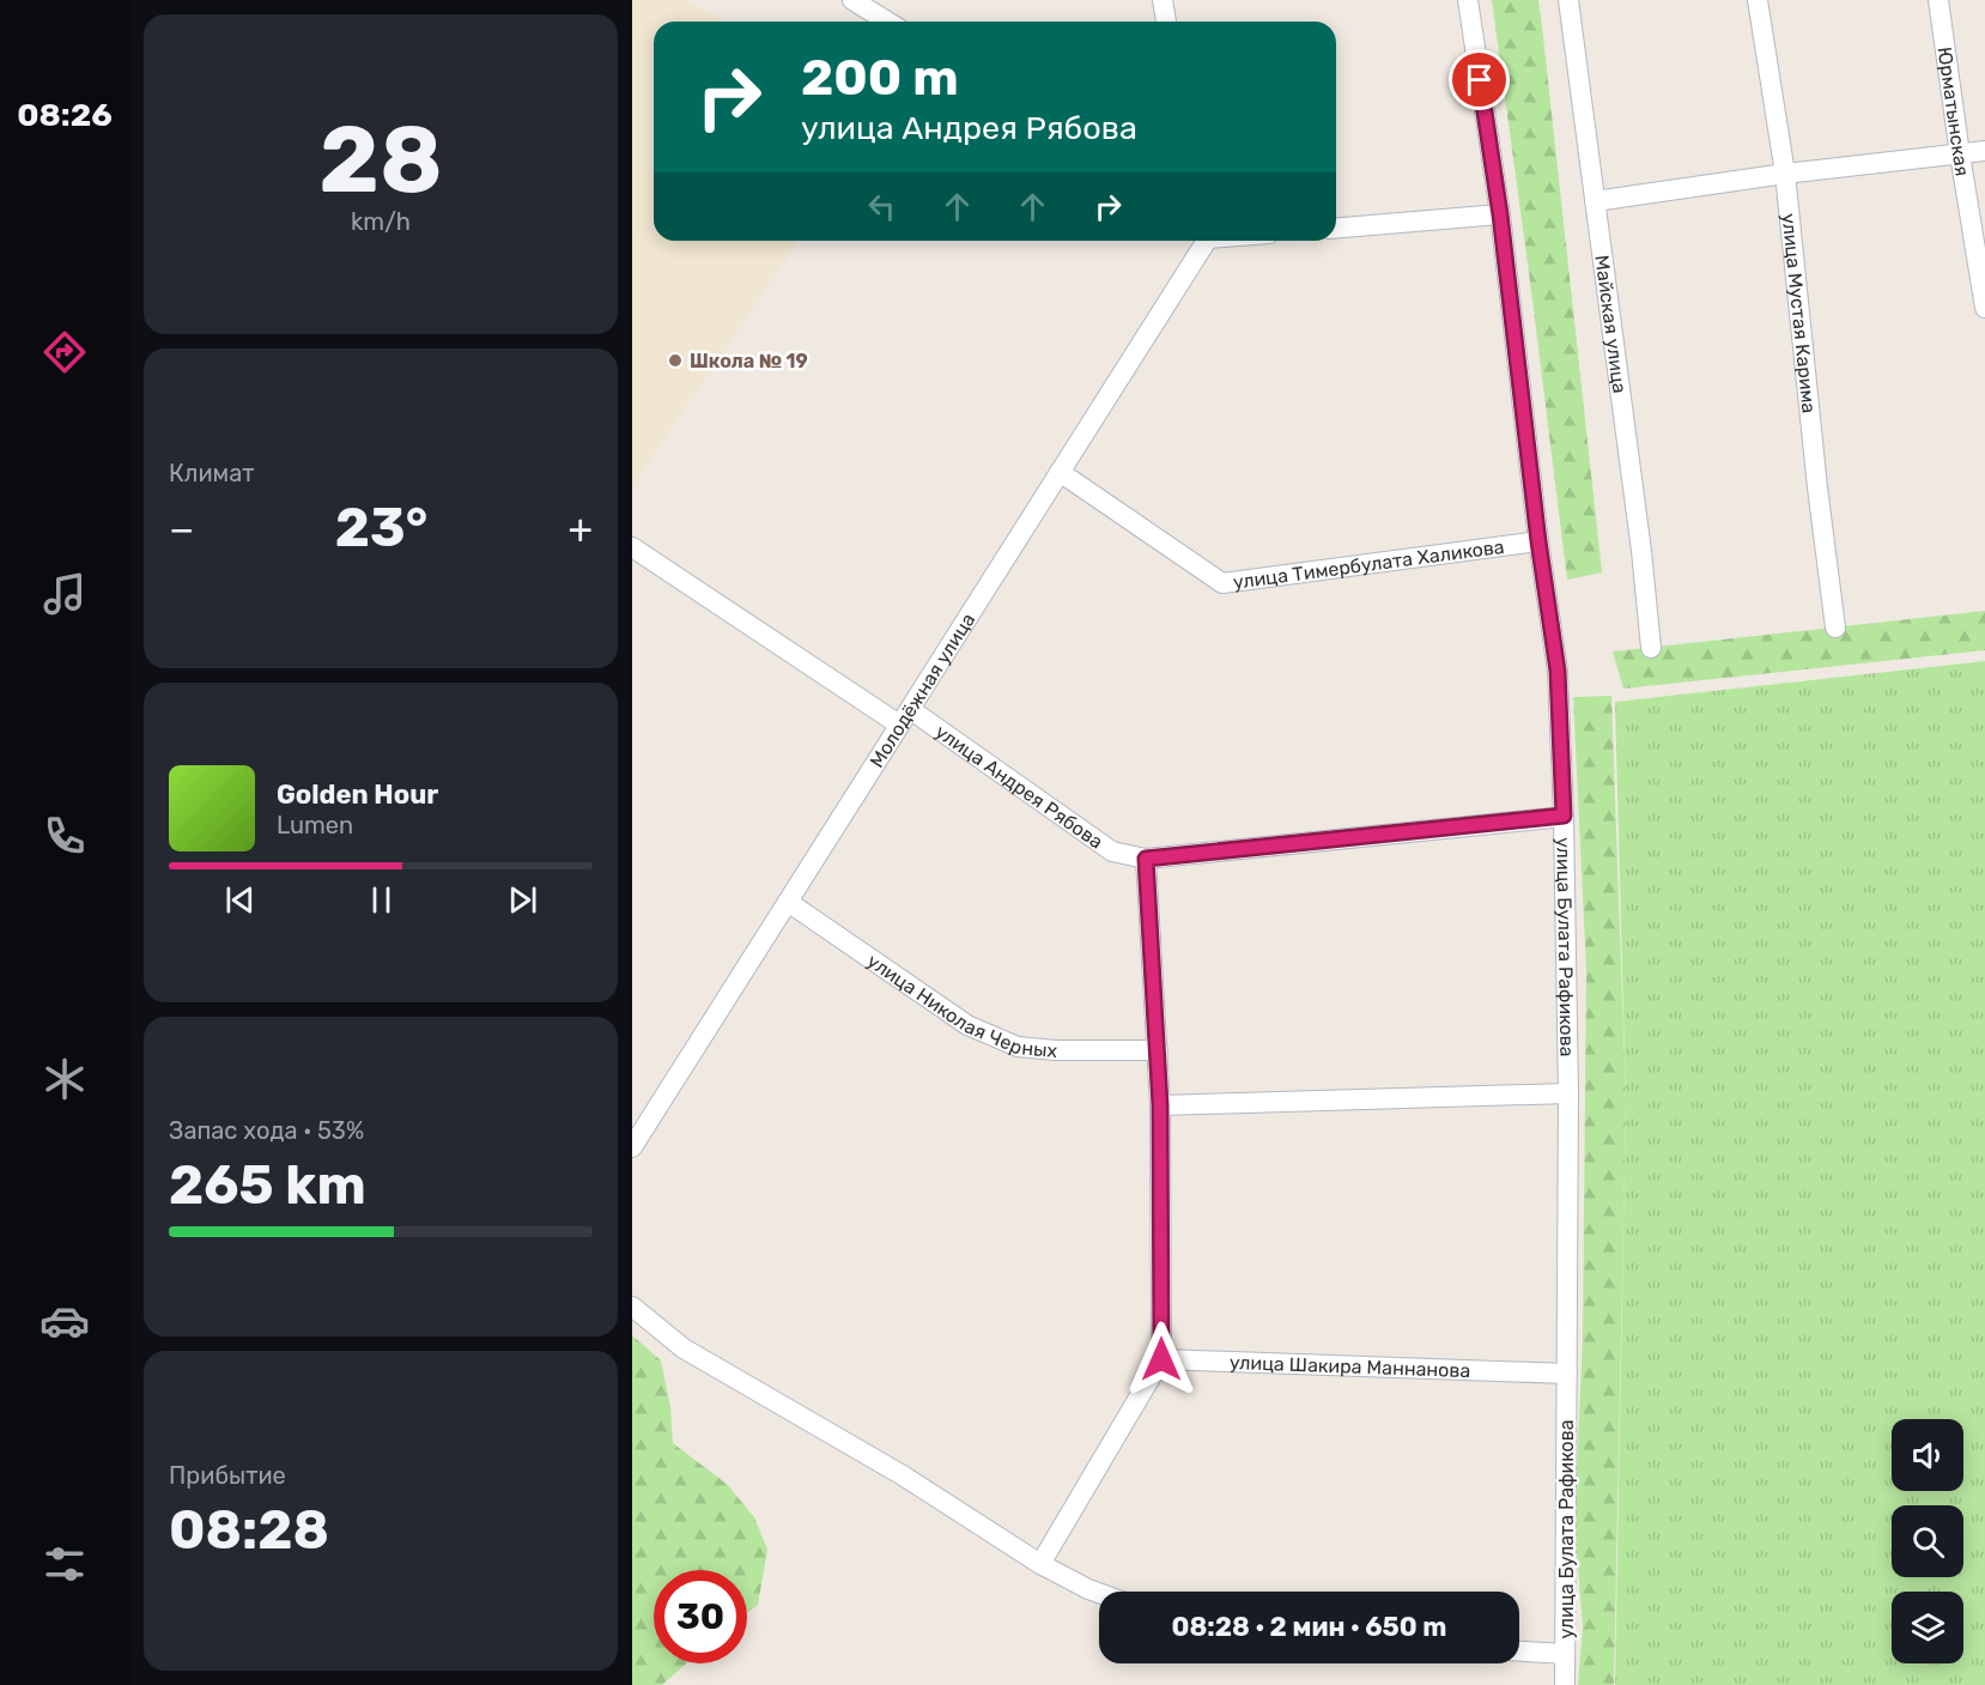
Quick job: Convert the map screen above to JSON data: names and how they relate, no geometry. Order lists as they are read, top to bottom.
{
  "streets": {
    "street": [
      "Юрматынская",
      "улица Мустая Карима",
      "Майская улица",
      "улица Тимербулата Халикова",
      "Молодёжная улица",
      "улица Андрея Рябова",
      "улица Булата Рафикова",
      "улица Николая Черных",
      "улица Шакира Маннанова"
    ]
  },
  "crossings": [
    ["улица Тимербулата Халикова", "Молодёжная улица"],
    ["улица Тимербулата Халикова", "улица Булата Рафикова"],
    ["Молодёжная улица", "улица Андрея Рябова"],
    ["Молодёжная улица", "улица Николая Черных"],
    ["улица Андрея Рябова", "улица Булата Рафикова"],
    ["улица Булата Рафикова", "улица Шакира Маннанова"]
  ],
  "places": ["Школа № 19"],
  "page": {
    "tabs": "08:26",
    "tile": [
      ["28", "km/h"],
      "Климат",
      ["Запас хода · 53%", "265 km"],
      ["Прибытие", "08:28"]
    ],
    "turn": ["200 m", "улица Андрея Рябова"],
    "heat": ["−", "23°", "+"],
    "song": ["Golden Hour", "Lumen"],
    "limit": "30",
    "trip": "08:28 · 2 мин · 650 m"
  }
}
